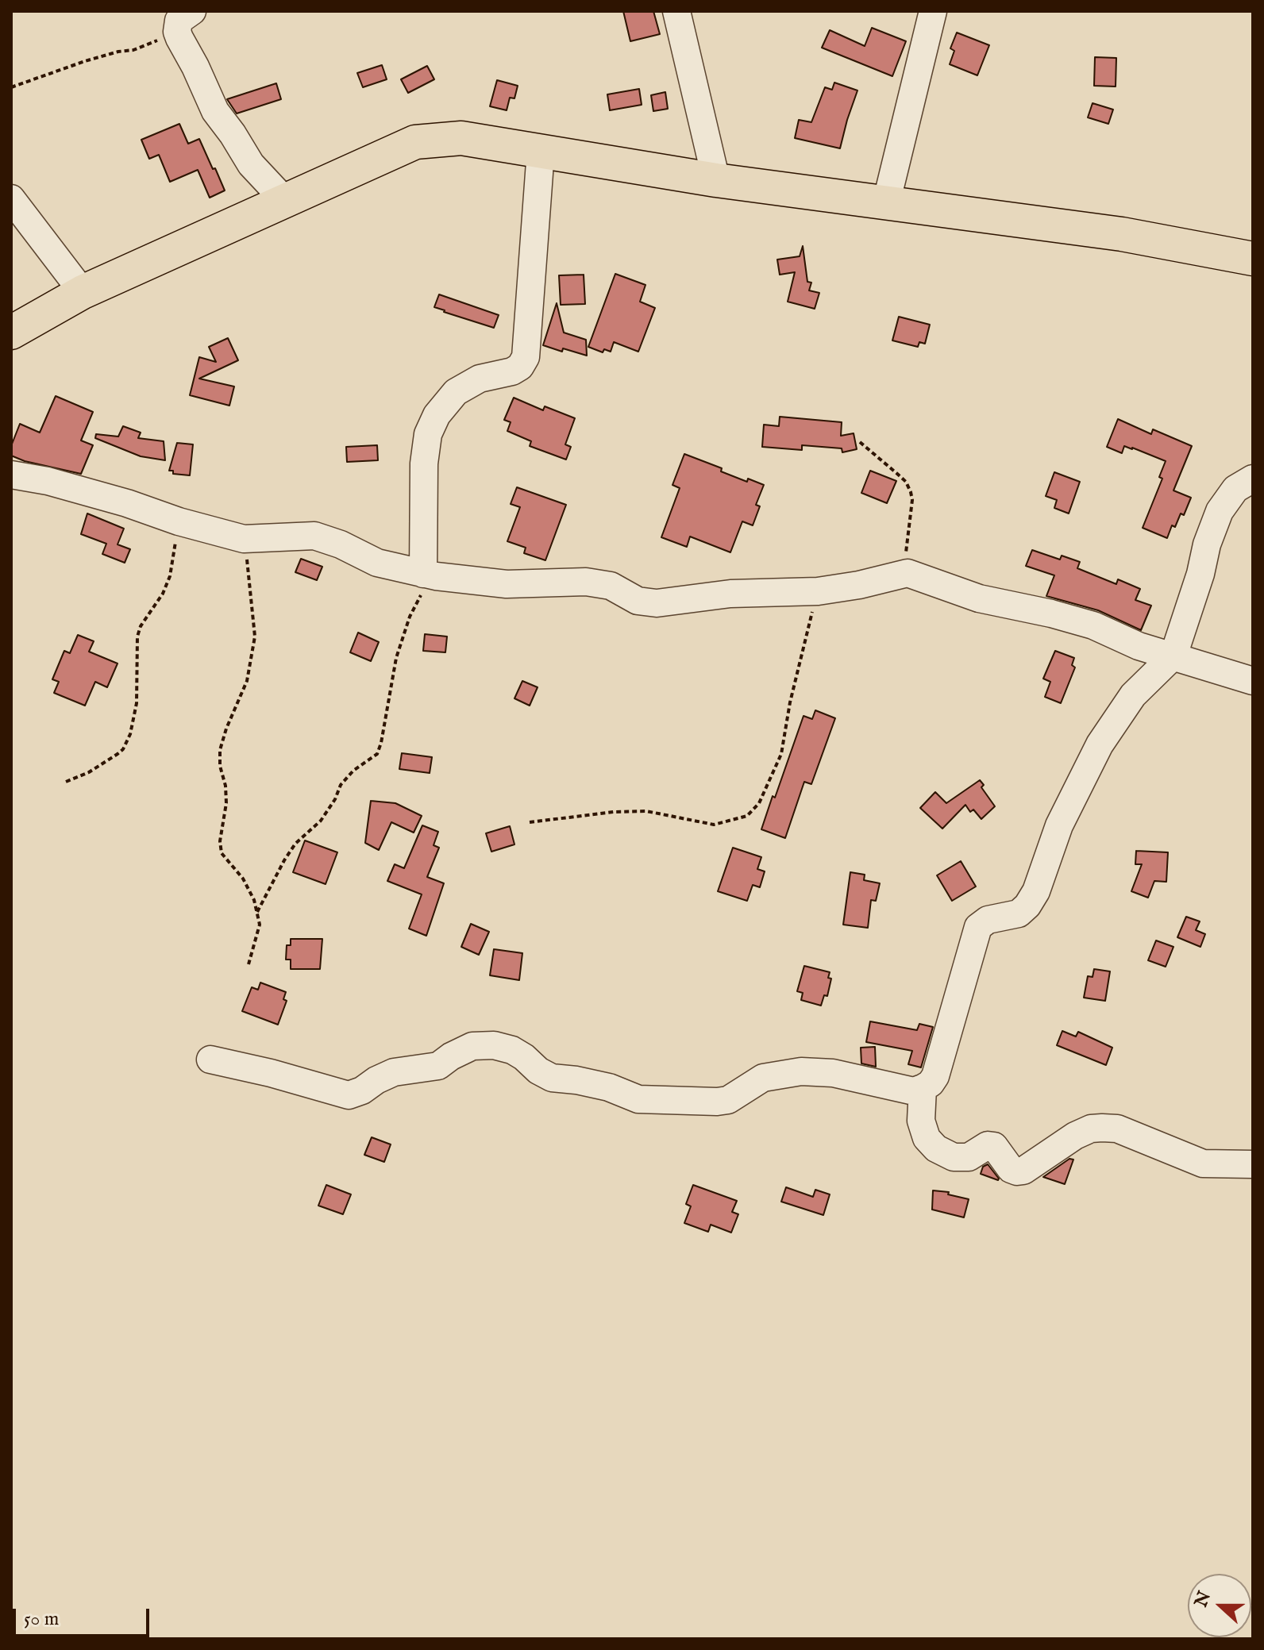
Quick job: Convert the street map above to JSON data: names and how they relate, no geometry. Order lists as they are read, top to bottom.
{
  "scale_bar": "50 m",
  "north": "left"
}
